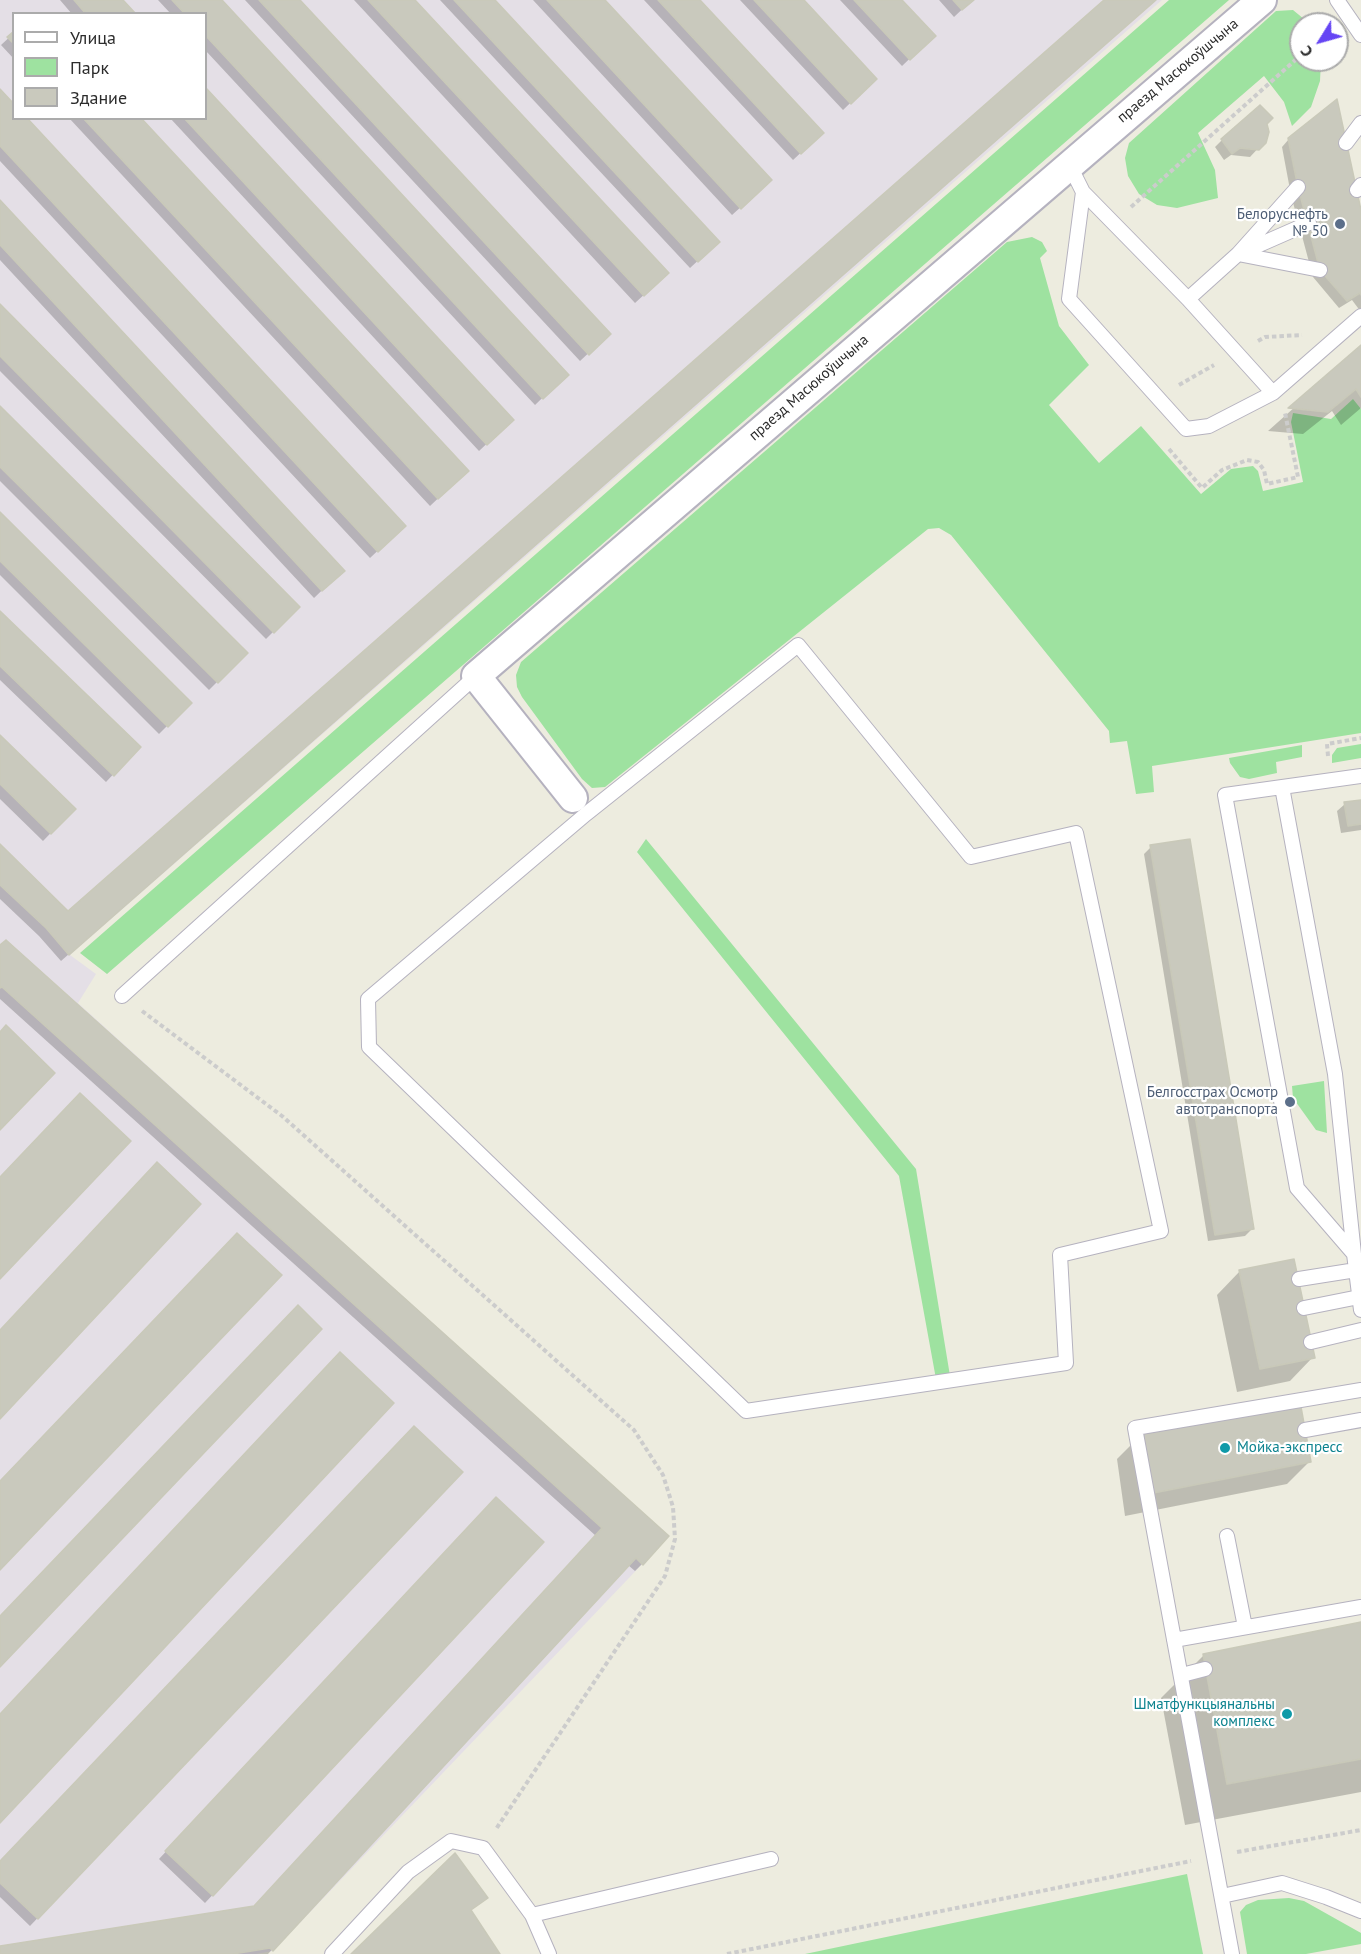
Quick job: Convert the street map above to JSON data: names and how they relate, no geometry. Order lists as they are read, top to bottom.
{
  "streets": {
    "street": ["праезд Масюкоўшчына"]
  },
  "places": [
    "Белоруснефть № 50",
    "Белгосстрах Осмотр автотранспорта",
    "Мойка-экспресс",
    "Шматфункцыянальны комплекс"
  ],
  "legend": ["Улица", "Парк", "Здание"],
  "north": "bottom left"
}
